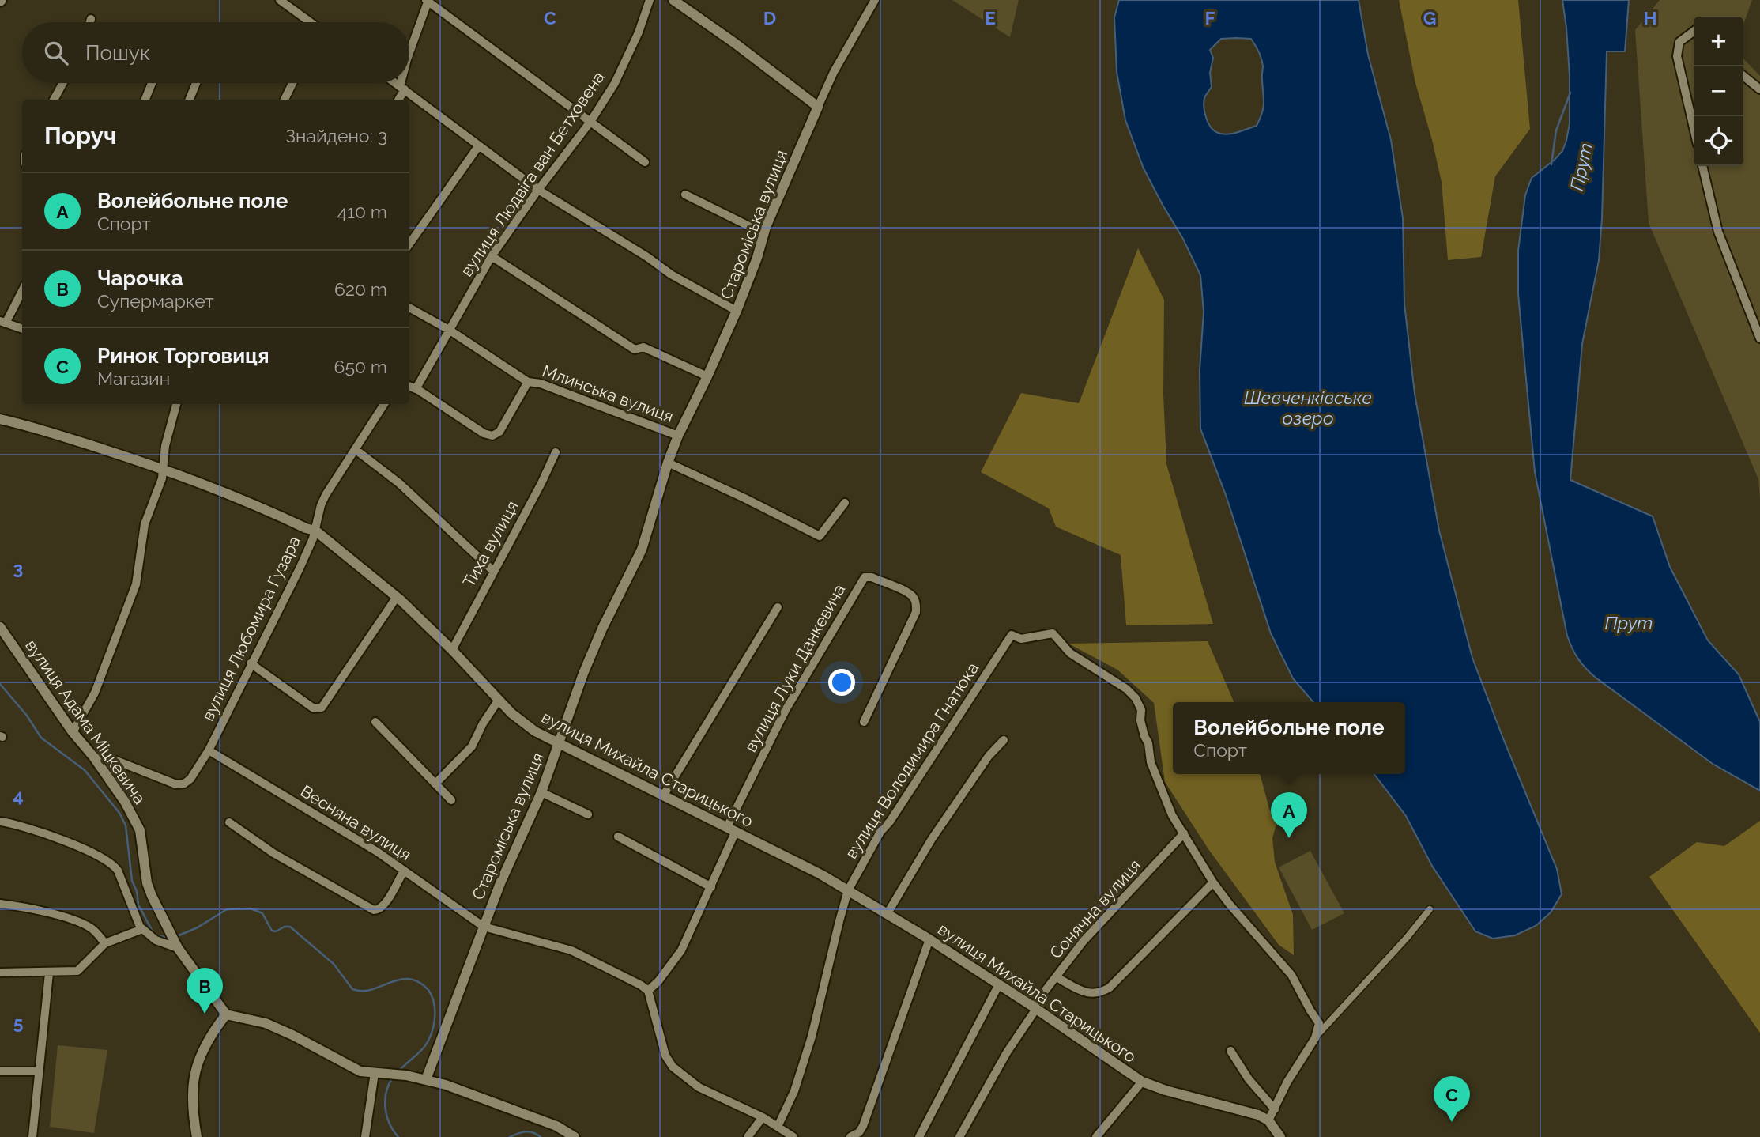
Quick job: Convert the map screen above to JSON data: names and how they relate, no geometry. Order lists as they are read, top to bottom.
{
  "streets": {
    "street": [
      "вулиця Людвіга ван Бетховена",
      "Староміська вулиця",
      "Млинська вулиця",
      "Тиха вулиця",
      "вулиця Любомира Гузара",
      "вулиця Луки Данкевича",
      "вулиця Адама Міцкевича",
      "вулиця Володимира Гнатюка",
      "вулиця Михайла Старицького",
      "Весняна вулиця",
      "Сонячна вулиця"
    ]
  },
  "crossings": [
    ["вулиця Людвіга ван Бетховена", "Млинська вулиця"],
    ["Староміська вулиця", "Млинська вулиця"],
    ["Староміська вулиця", "вулиця Михайла Старицького"],
    ["Староміська вулиця", "Весняна вулиця"],
    ["Тиха вулиця", "вулиця Михайла Старицького"],
    ["вулиця Любомира Гузара", "вулиця Адама Міцкевича"],
    ["вулиця Любомира Гузара", "вулиця Михайла Старицького"],
    ["вулиця Любомира Гузара", "Весняна вулиця"],
    ["вулиця Луки Данкевича", "вулиця Михайла Старицького"],
    ["вулиця Луки Данкевича", "Весняна вулиця"],
    ["вулиця Володимира Гнатюка", "вулиця Михайла Старицького"],
    ["вулиця Володимира Гнатюка", "Сонячна вулиця"],
    ["вулиця Михайла Старицького", "Сонячна вулиця"]
  ],
  "water": ["Прут", "Шевченківське озеро"],
  "page": {
    "map_buttons": ["+", "−"],
    "search": "Пошук",
    "heading": ["Поруч", "Знайдено: 3"],
    "list": [
      {
        "mark": "A",
        "name": "Волейбольне поле",
        "note": "Спорт",
        "value": "410 m"
      },
      {
        "mark": "B",
        "name": "Чарочка",
        "note": "Супермаркет",
        "value": "620 m"
      },
      {
        "mark": "C",
        "name": "Ринок Торговиця",
        "note": "Магазин",
        "value": "650 m"
      }
    ],
    "popup": ["Волейбольне поле", "Спорт"],
    "pins": ["A", "B", "C"]
  },
  "grid": {
    "columns": [
      "C",
      "D",
      "E",
      "F",
      "G",
      "H"
    ],
    "rows": ["3", "4", "5"]
  }
}
